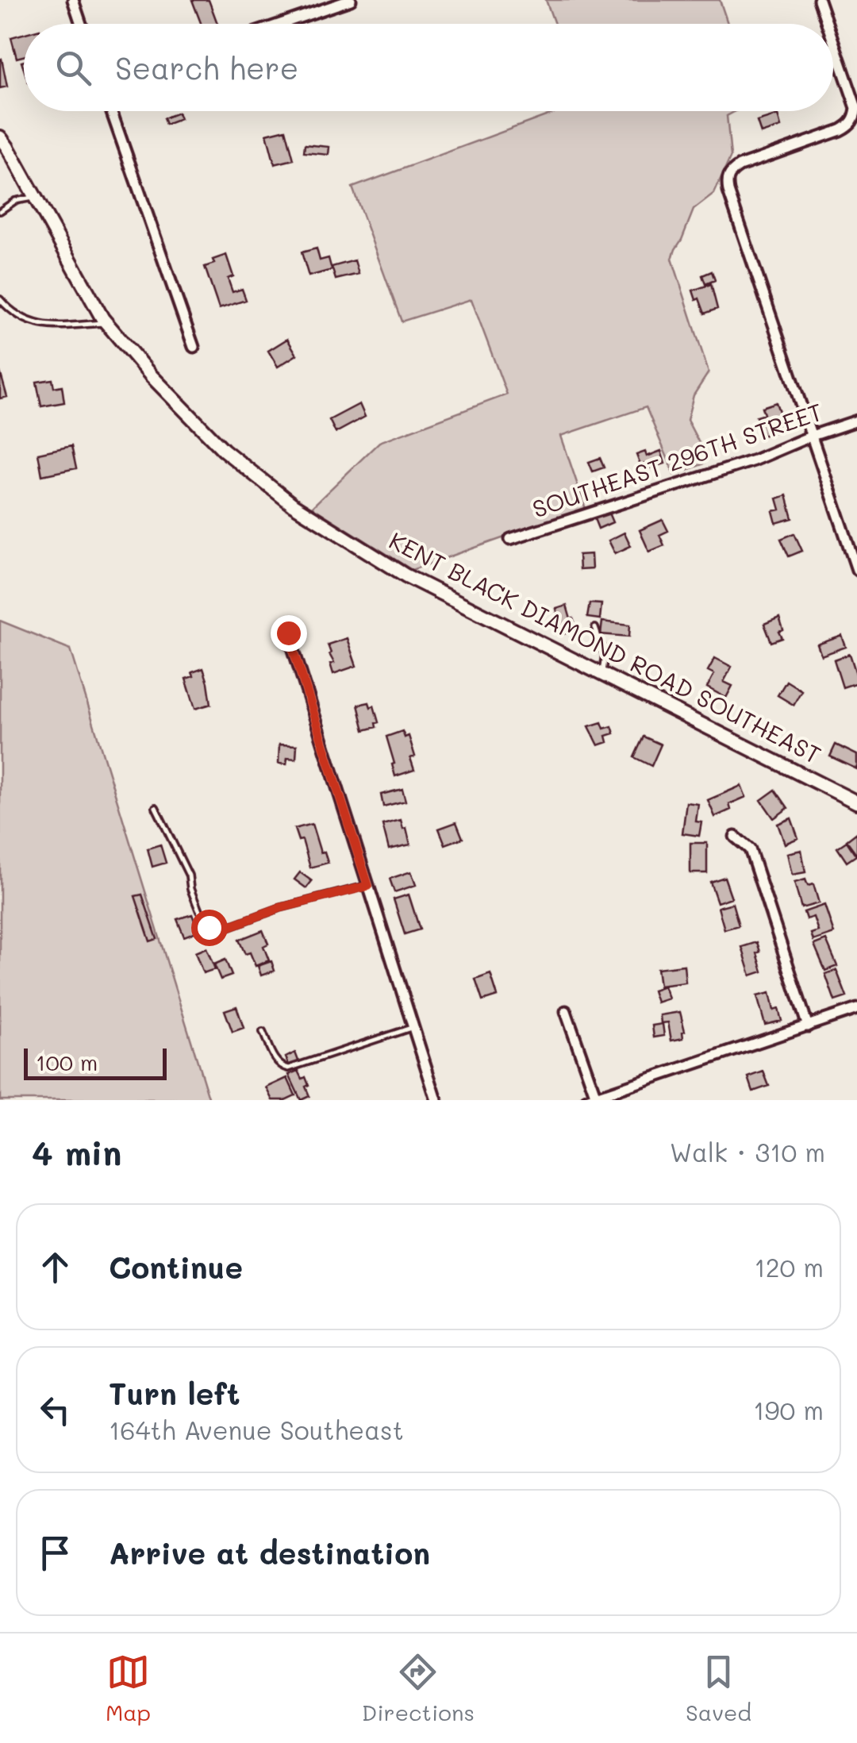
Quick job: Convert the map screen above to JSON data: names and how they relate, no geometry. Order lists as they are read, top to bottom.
{
  "streets": {
    "street": ["SOUTHEAST 296TH STREET", "KENT BLACK DIAMOND ROAD SOUTHEAST"]
  },
  "scale_bar": "100 m",
  "page": {
    "search": "Search here",
    "scale": "100 m",
    "heading": ["4 min", "Walk · 310 m"],
    "list": [
      ["Continue", "120 m"],
      ["Turn left", "164th Avenue Southeast", "190 m"],
      "Arrive at destination"
    ],
    "nav": ["Map", "Directions", "Saved"]
  }
}
